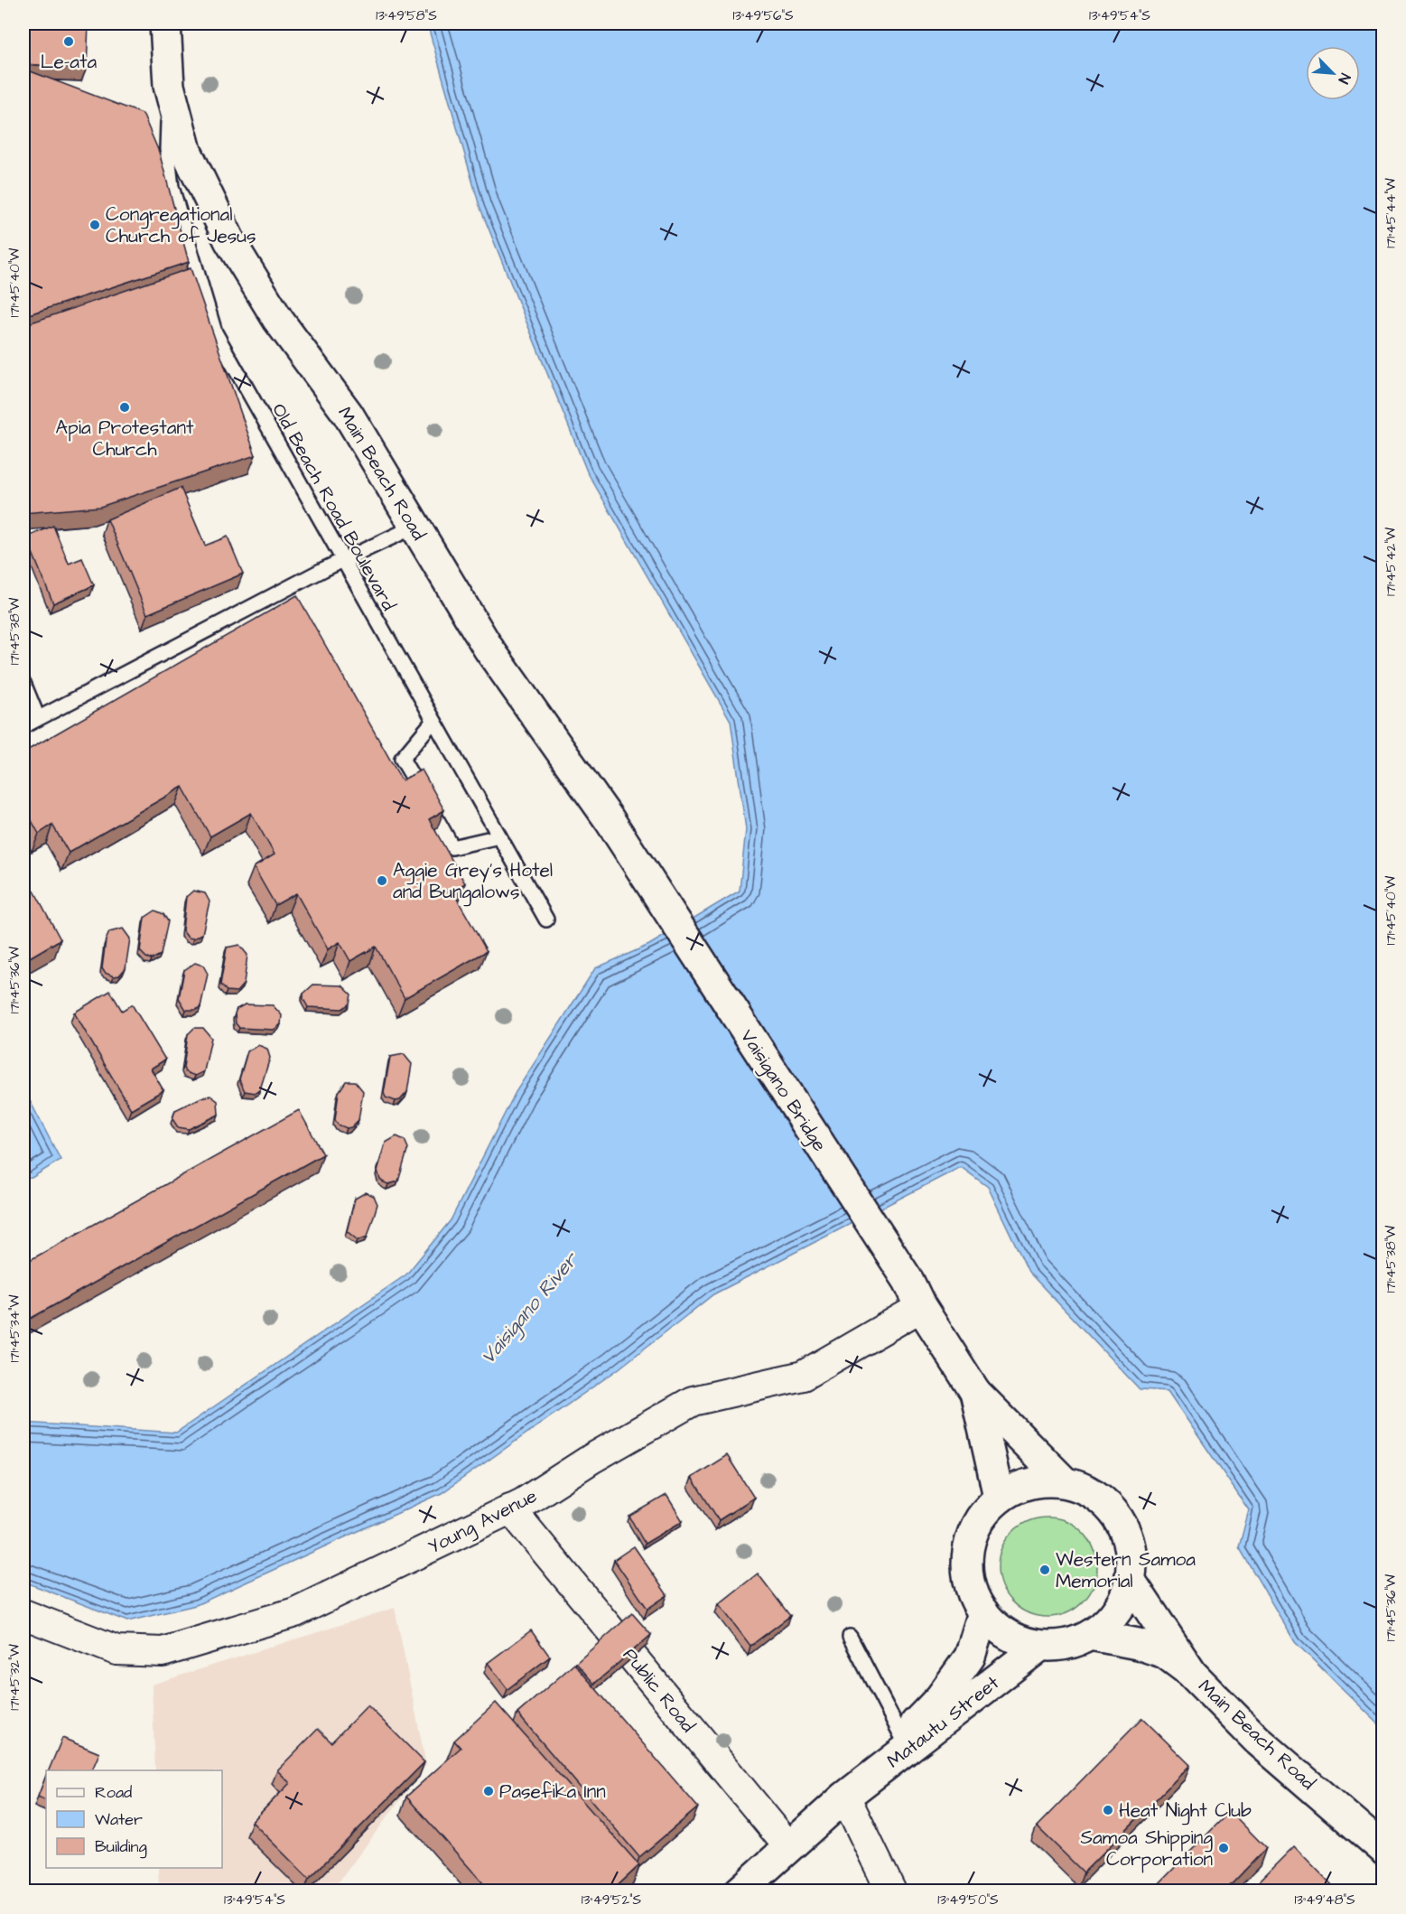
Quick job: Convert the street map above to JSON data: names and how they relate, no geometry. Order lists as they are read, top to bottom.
{
  "streets": {
    "main road": ["Main Beach Road", "Vaisigano Bridge", "Matautu Street"],
    "street": ["Young Avenue", "Public Road"],
    "lane": ["Old Beach Road Boulevard"]
  },
  "crossings": [
    ["Main Beach Road", "Old Beach Road Boulevard"],
    ["Main Beach Road", "Vaisigano Bridge"],
    ["Main Beach Road", "Matautu Street"],
    ["Vaisigano Bridge", "Young Avenue"],
    ["Young Avenue", "Public Road"],
    ["Public Road", "Matautu Street"]
  ],
  "water": ["Vaisigano River"],
  "places": [
    "Le-ata",
    "Congregational Church of Jesus",
    "Apia Protestant Church",
    "Aggie Grey's Hotel and Bungalows",
    "Western Samoa Memorial",
    "Pasefika Inn",
    "Heat Night Club",
    "Samoa Shipping Corporation"
  ],
  "legend": ["Road", "Water", "Building"],
  "north": "bottom right",
  "coordinates": [
    "13°49'58\"S",
    "13°49'56\"S",
    "13°49'54\"S",
    "171°45'44\"W",
    "171°45'40\"W",
    "171°45'42\"W",
    "171°45'38\"W",
    "171°45'36\"W",
    "171°45'34\"W",
    "171°45'32\"W",
    "13°49'52\"S",
    "13°49'50\"S",
    "13°49'48\"S"
  ]
}
